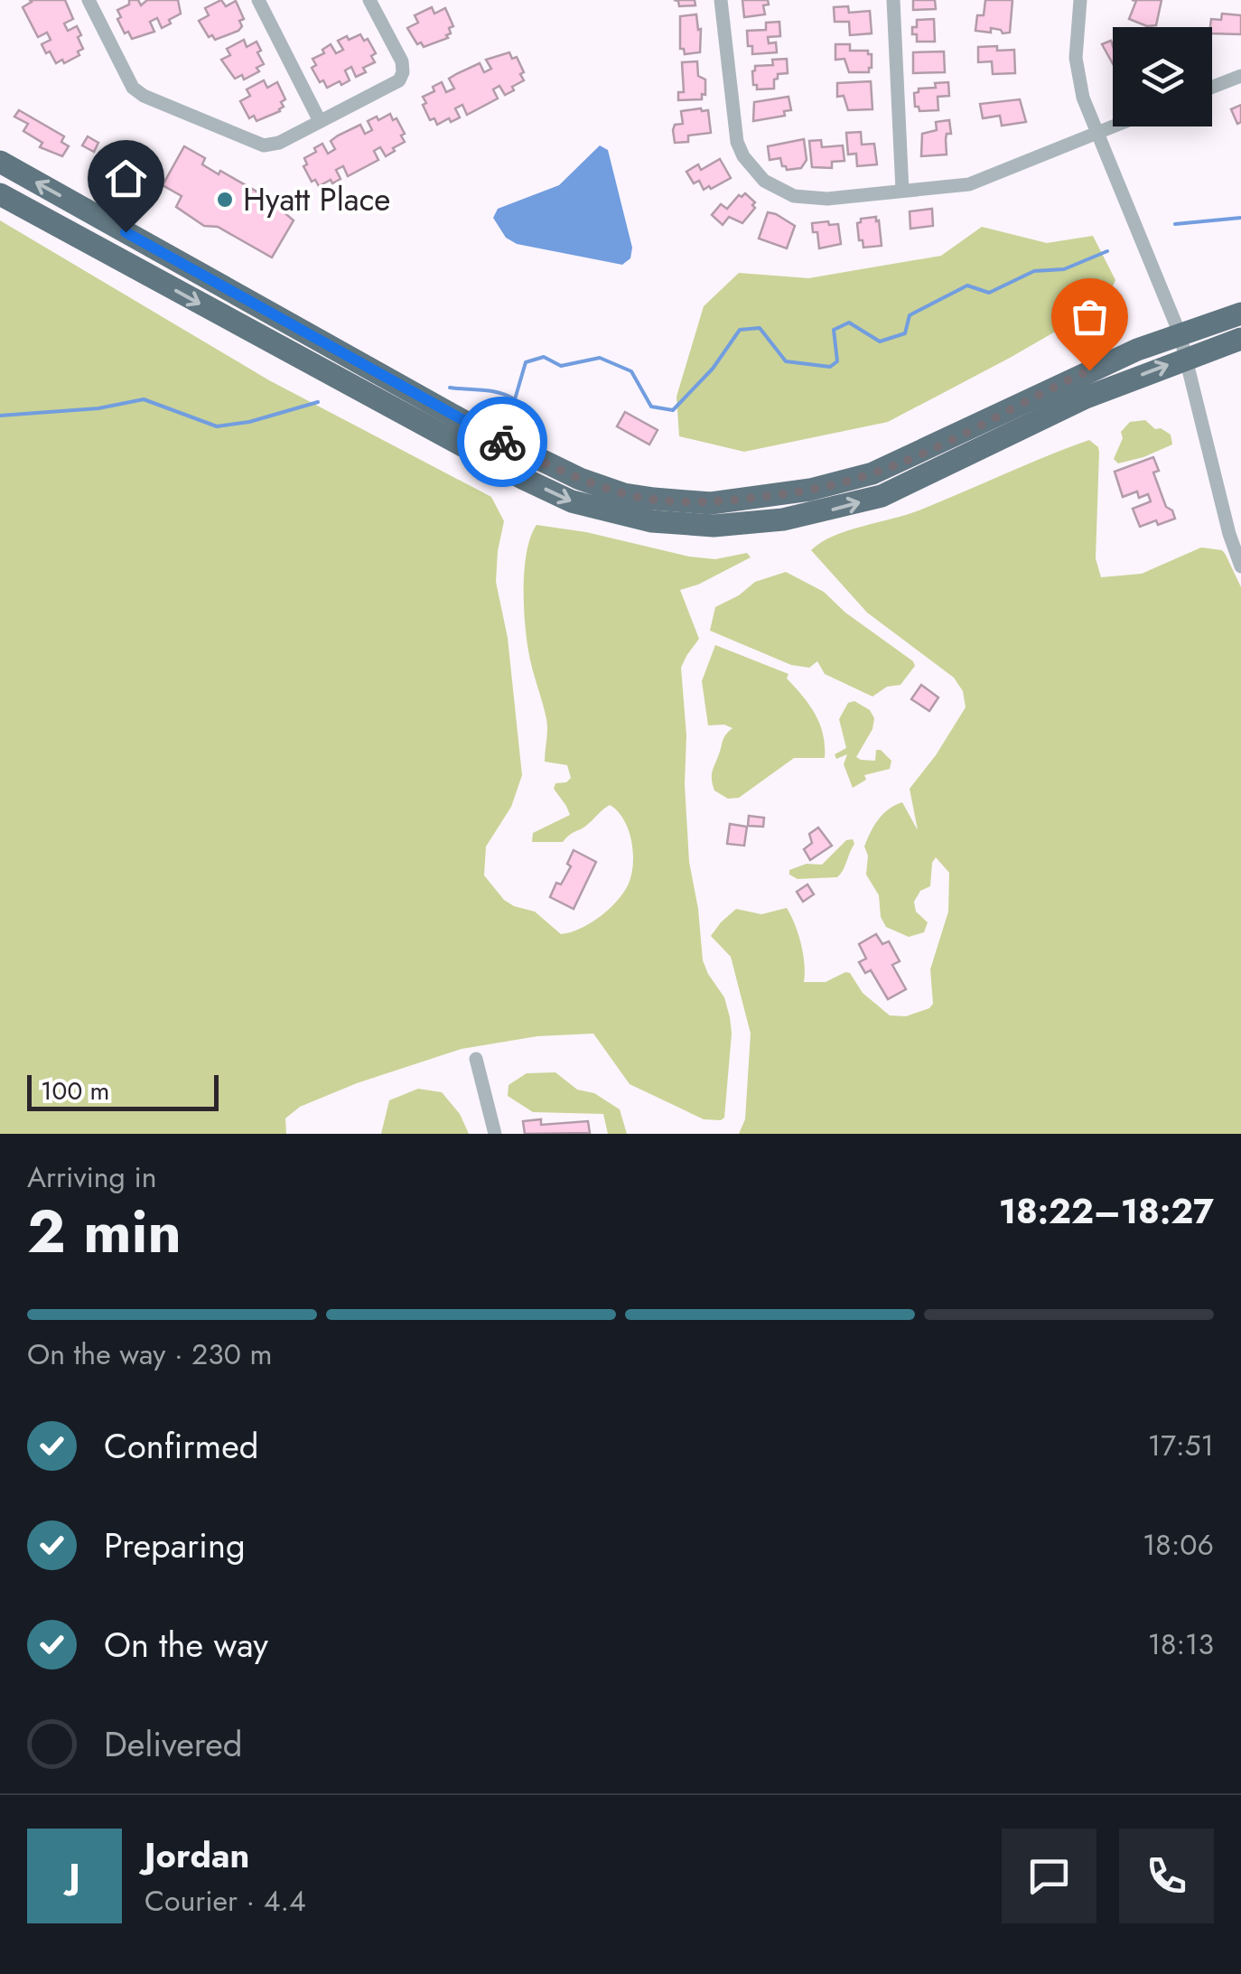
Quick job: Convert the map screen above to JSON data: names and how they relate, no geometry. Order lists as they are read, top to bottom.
{
  "places": ["Hyatt Place"],
  "scale_bar": "100 m",
  "page": {
    "scale": "100 m",
    "heading": ["2 min", "Arriving in", "18:22–18:27"],
    "panel": ["Jordan", "Courier · 4.4"],
    "bar": "On the way · 230 m",
    "list": [
      ["Confirmed", "17:51"],
      ["Preparing", "18:06"],
      ["On the way", "18:13"],
      "Delivered"
    ],
    "round": "J"
  }
}
